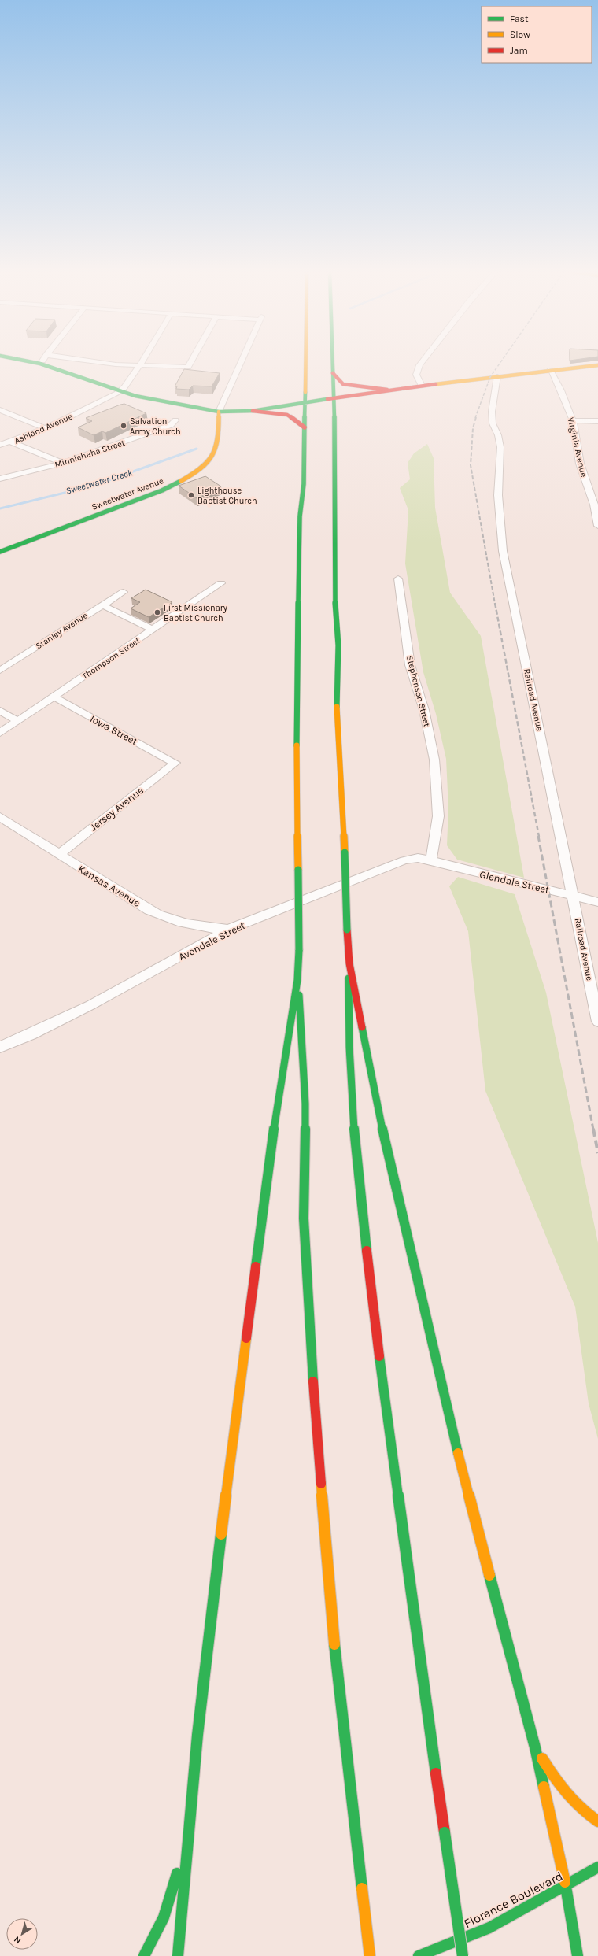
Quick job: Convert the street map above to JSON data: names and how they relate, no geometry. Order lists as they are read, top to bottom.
{
  "streets": {
    "main road": ["Sweetwater Avenue", "Florence Boulevard"],
    "street": [
      "Ashland Avenue",
      "Virginia Avenue",
      "Minniehaha Street",
      "Stanley Avenue",
      "Thompson Street",
      "Stephenson Street",
      "Railroad Avenue",
      "Iowa Street",
      "Jersey Avenue",
      "Glendale Street",
      "Kansas Avenue",
      "Avondale Street"
    ]
  },
  "crossings": [
    ["Thompson Street", "Iowa Street"],
    ["Stephenson Street", "Glendale Street"],
    ["Stephenson Street", "Avondale Street"],
    ["Railroad Avenue", "Glendale Street"],
    ["Iowa Street", "Jersey Avenue"],
    ["Jersey Avenue", "Kansas Avenue"],
    ["Glendale Street", "Avondale Street"],
    ["Kansas Avenue", "Avondale Street"]
  ],
  "water": ["Sweetwater Creek"],
  "places": ["Salvation Army Church", "Lighthouse Baptist Church", "First Missionary Baptist Church"],
  "legend": ["Fast", "Slow", "Jam"],
  "north": "bottom left"
}
